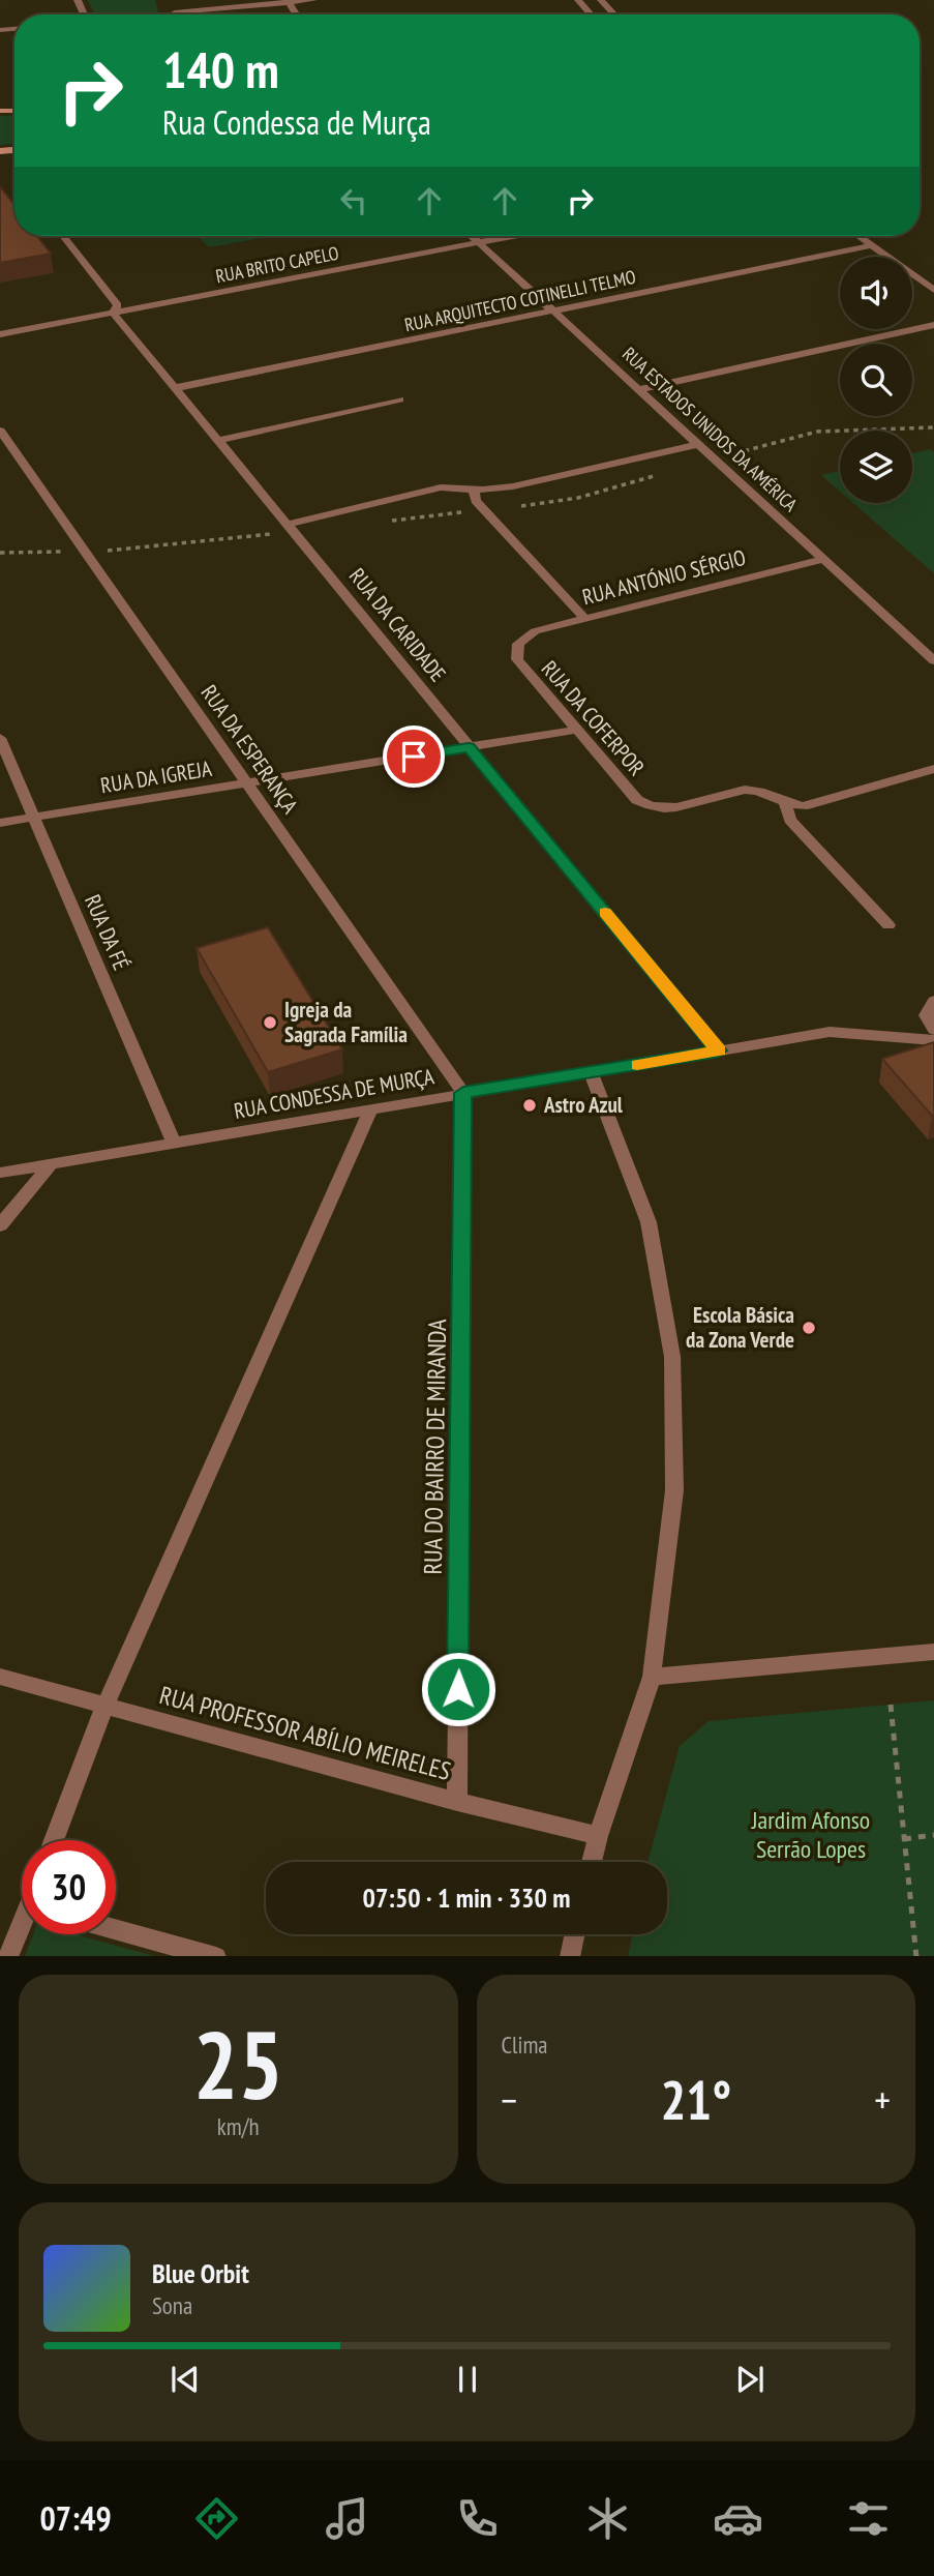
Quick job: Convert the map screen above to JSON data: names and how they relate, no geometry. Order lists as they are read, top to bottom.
{
  "streets": {
    "street": [
      "RUA BRITO CAPELO",
      "RUA ARQUITECTO COTINELLI TELMO",
      "RUA ESTADOS UNIDOS DA AMÉRICA",
      "RUA ANTÓNIO SÉRGIO",
      "RUA DA CARIDADE",
      "RUA DA COFERPOR",
      "RUA DA ESPERANÇA",
      "RUA DA IGREJA",
      "RUA DA FÉ",
      "RUA CONDESSA DE MURÇA",
      "RUA DO BAIRRO DE MIRANDA",
      "RUA PROFESSOR ABÍLIO MEIRELES"
    ]
  },
  "crossings": [
    ["RUA BRITO CAPELO", "RUA ESTADOS UNIDOS DA AMÉRICA"],
    ["RUA BRITO CAPELO", "RUA DA CARIDADE"],
    ["RUA ARQUITECTO COTINELLI TELMO", "RUA ESTADOS UNIDOS DA AMÉRICA"],
    ["RUA ARQUITECTO COTINELLI TELMO", "RUA DA CARIDADE"],
    ["RUA ESTADOS UNIDOS DA AMÉRICA", "RUA ANTÓNIO SÉRGIO"],
    ["RUA ANTÓNIO SÉRGIO", "RUA DA COFERPOR"],
    ["RUA DA CARIDADE", "RUA DA IGREJA"],
    ["RUA DA CARIDADE", "RUA CONDESSA DE MURÇA"],
    ["RUA DA COFERPOR", "RUA DA IGREJA"],
    ["RUA DA ESPERANÇA", "RUA DA IGREJA"],
    ["RUA DA ESPERANÇA", "RUA CONDESSA DE MURÇA"],
    ["RUA DA ESPERANÇA", "RUA DO BAIRRO DE MIRANDA"],
    ["RUA DA IGREJA", "RUA DA FÉ"],
    ["RUA DA FÉ", "RUA CONDESSA DE MURÇA"],
    ["RUA CONDESSA DE MURÇA", "RUA DO BAIRRO DE MIRANDA"],
    ["RUA DO BAIRRO DE MIRANDA", "RUA PROFESSOR ABÍLIO MEIRELES"]
  ],
  "parks": ["Jardim Afonso Serrão Lopes"],
  "places": ["Igreja da Sagrada Família", "Astro Azul", "Escola Básica da Zona Verde"],
  "page": {
    "turn": ["140 m", "Rua Condessa de Murça"],
    "limit": "30",
    "trip": "07:50 · 1 min · 330 m",
    "tile": [
      ["25", "km/h"],
      "Clima"
    ],
    "heat": ["−", "21°", "+"],
    "song": ["Blue Orbit", "Sona"],
    "tabs": "07:49"
  }
}
